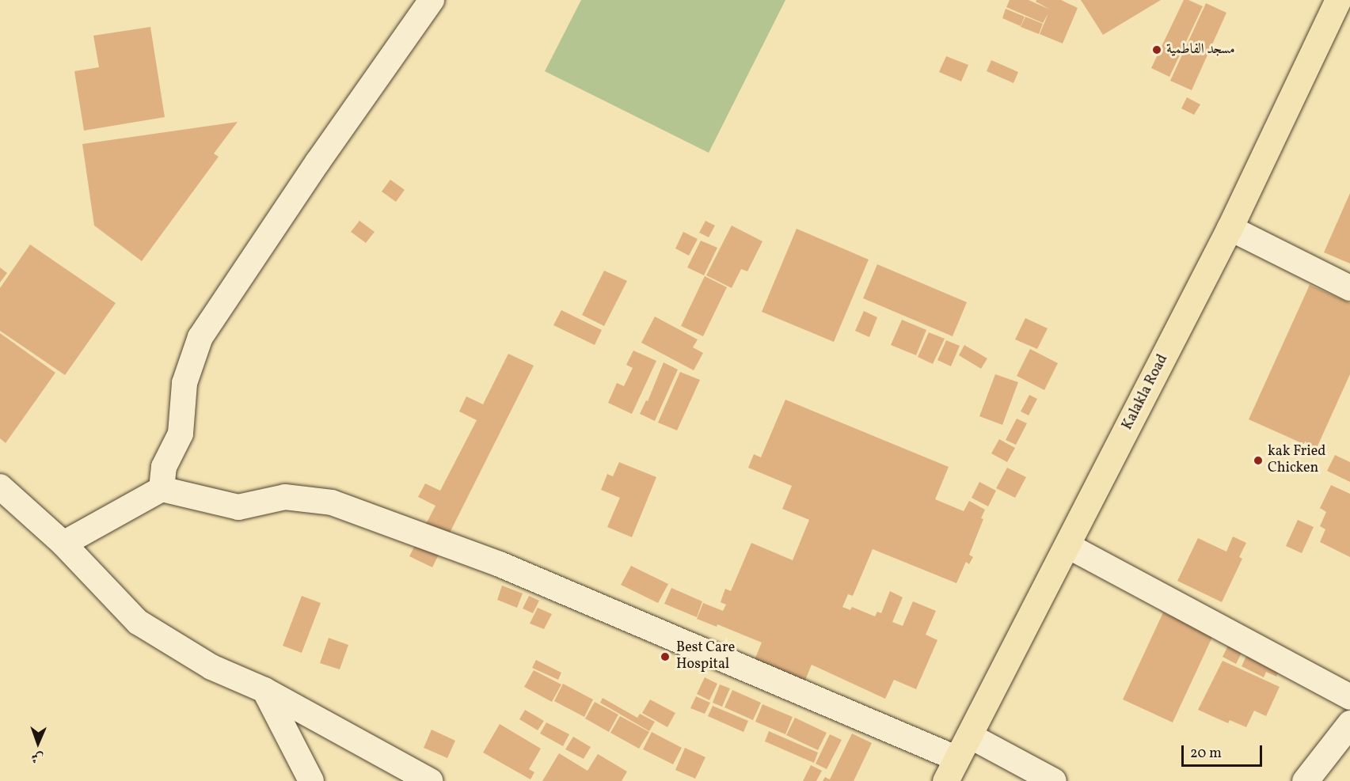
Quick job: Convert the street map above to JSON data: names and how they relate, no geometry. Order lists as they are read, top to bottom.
{
  "streets": {
    "main road": ["Kalakla Road"]
  },
  "places": ["مسجد الفاطمية", "kak Fried Chicken", "Best Care Hospital"],
  "scale_bar": "20 m",
  "north": "bottom"
}
